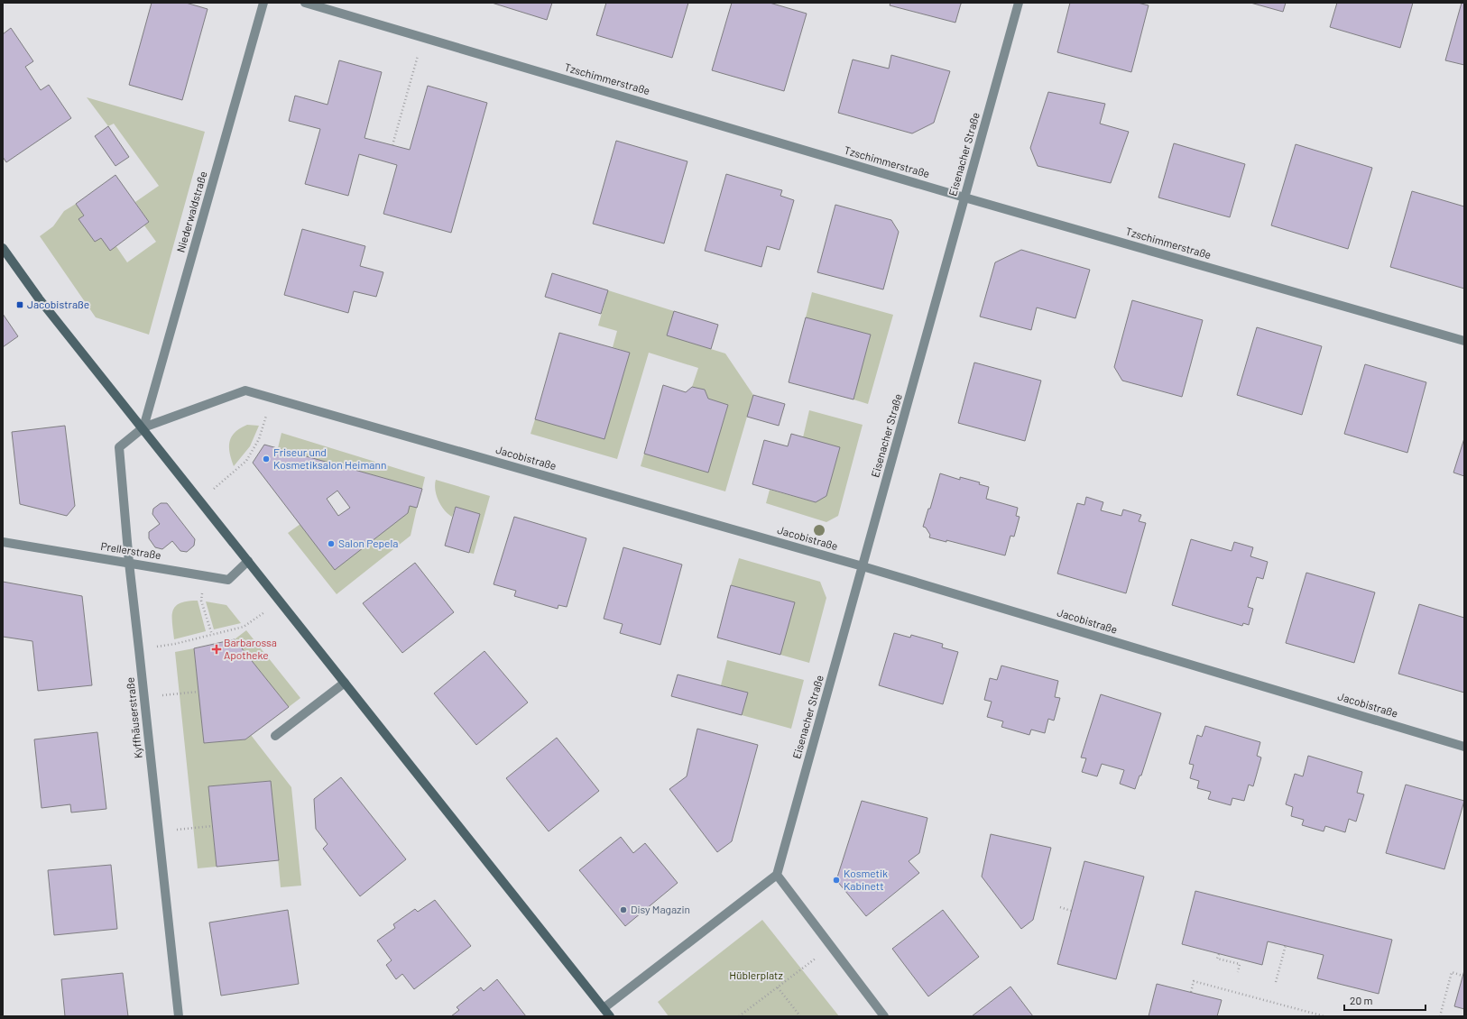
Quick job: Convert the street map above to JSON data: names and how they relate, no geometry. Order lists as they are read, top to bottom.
{
  "streets": {
    "street": [
      "Tzschimmerstraße",
      "Eisenacher Straße",
      "Niederwaldstraße",
      "Jacobistraße",
      "Prellerstraße",
      "Kyffhäuserstraße"
    ]
  },
  "crossings": [
    ["Tzschimmerstraße", "Eisenacher Straße"],
    ["Eisenacher Straße", "Jacobistraße"],
    ["Niederwaldstraße", "Jacobistraße"],
    ["Niederwaldstraße", "Kyffhäuserstraße"],
    ["Jacobistraße", "Kyffhäuserstraße"],
    ["Prellerstraße", "Kyffhäuserstraße"]
  ],
  "parks": ["Hüblerplatz"],
  "places": {
    "transit": ["Jacobistraße"],
    "other": [
      "Friseur und Kosmetiksalon Heimann",
      "Salon Pepela",
      "Kosmetik Kabinett",
      "Disy Magazin"
    ],
    "health": ["Barbarossa Apotheke"]
  },
  "scale_bar": "20 m"
}
